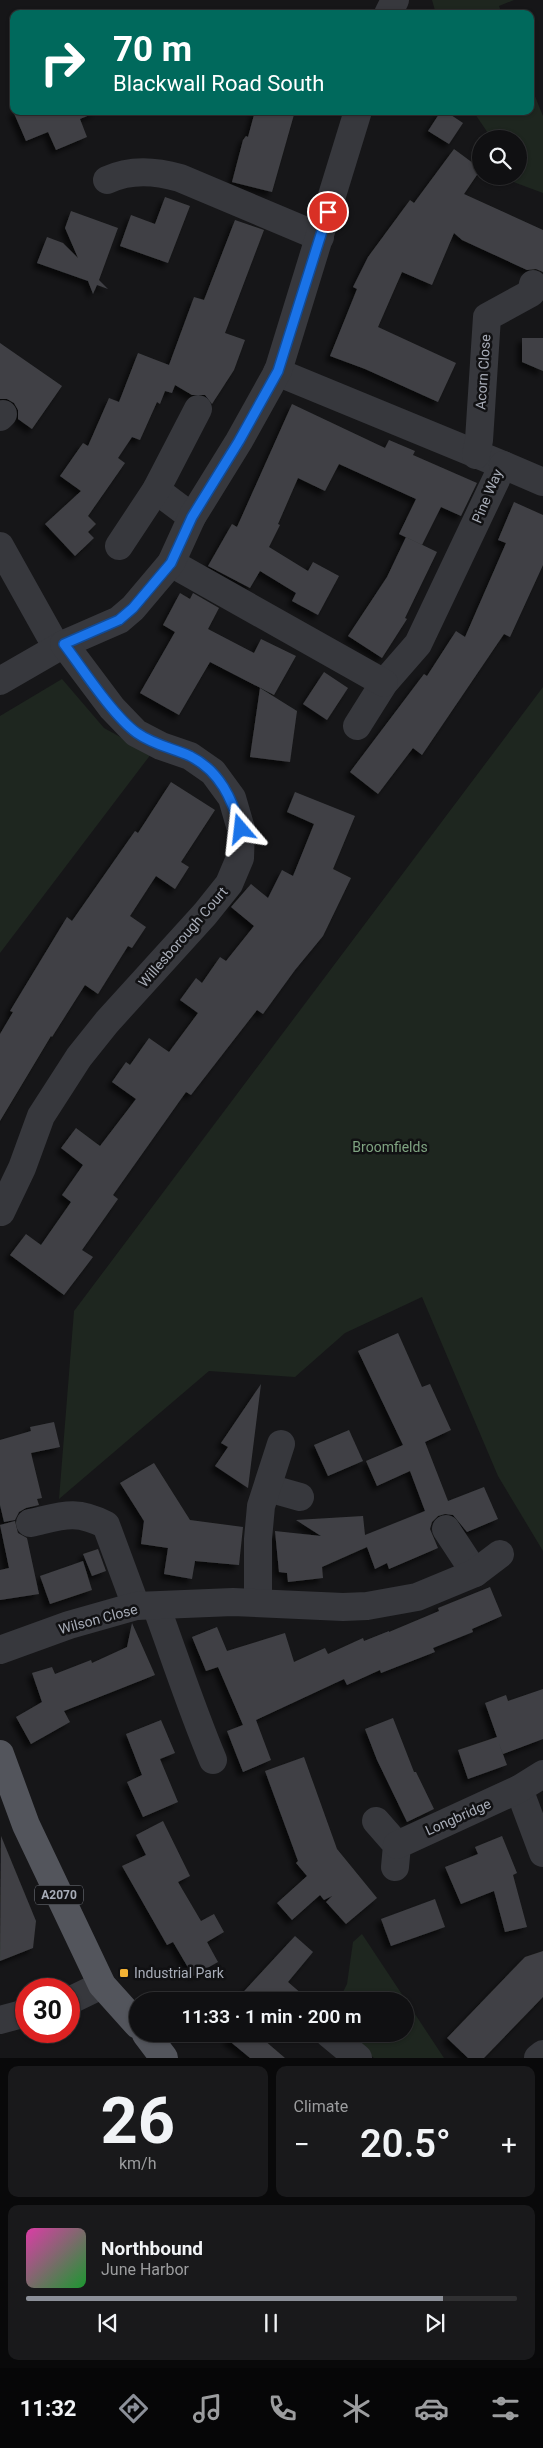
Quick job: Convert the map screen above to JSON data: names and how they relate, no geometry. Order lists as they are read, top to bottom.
{
  "streets": {
    "main road": ["A2070"],
    "street": [
      "Acorn Close",
      "Pine Way",
      "Willesborough Court",
      "Wilson Close",
      "Longbridge"
    ]
  },
  "crossings": [
    ["Acorn Close", "Pine Way"]
  ],
  "parks": ["Broomfields"],
  "places": {
    "transit": ["Industrial Park"]
  },
  "page": {
    "turn": ["70 m", "Blackwall Road South"],
    "limit": "30",
    "trip": "11:33 · 1 min · 200 m",
    "tile": [
      ["26", "km/h"],
      "Climate"
    ],
    "heat": ["−", "20.5°", "+"],
    "song": ["Northbound", "June Harbor"],
    "tabs": "11:32"
  }
}
